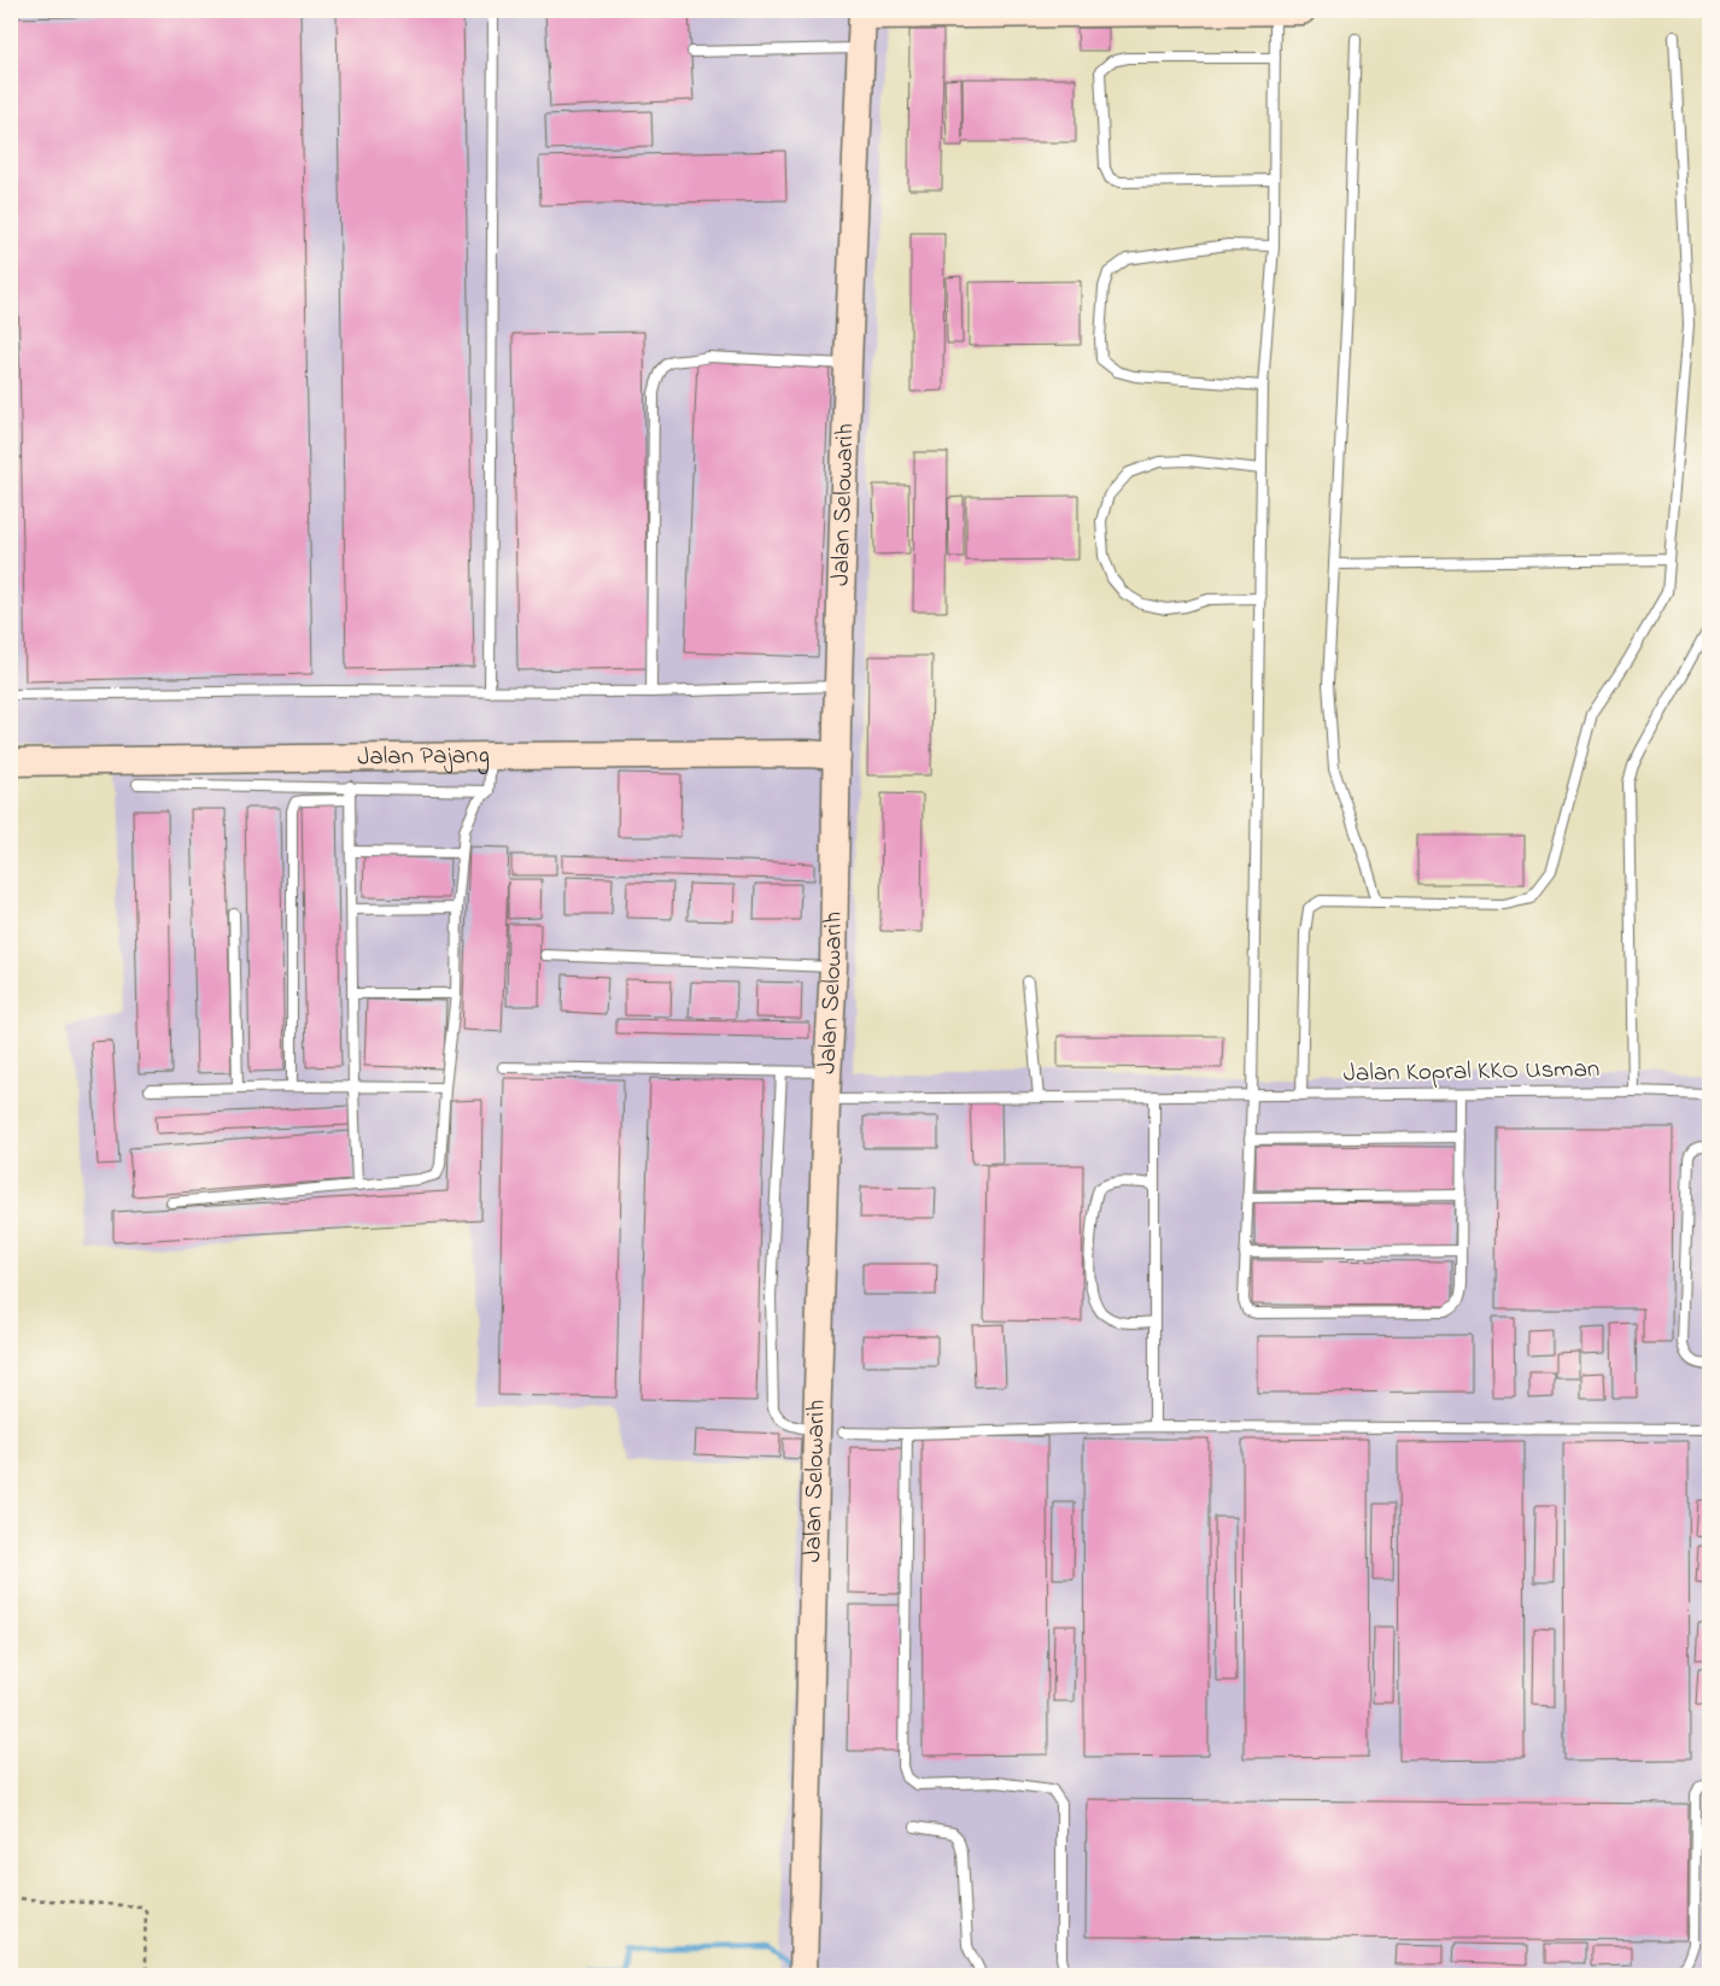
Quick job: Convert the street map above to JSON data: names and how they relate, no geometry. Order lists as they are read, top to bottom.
{
  "streets": {
    "main road": ["Jalan Selowarih", "Jalan Pajang"],
    "lane": ["Jalan Kopral KKO Usman"]
  },
  "crossings": [
    ["Jalan Selowarih", "Jalan Pajang"],
    ["Jalan Selowarih", "Jalan Kopral KKO Usman"]
  ]
}
